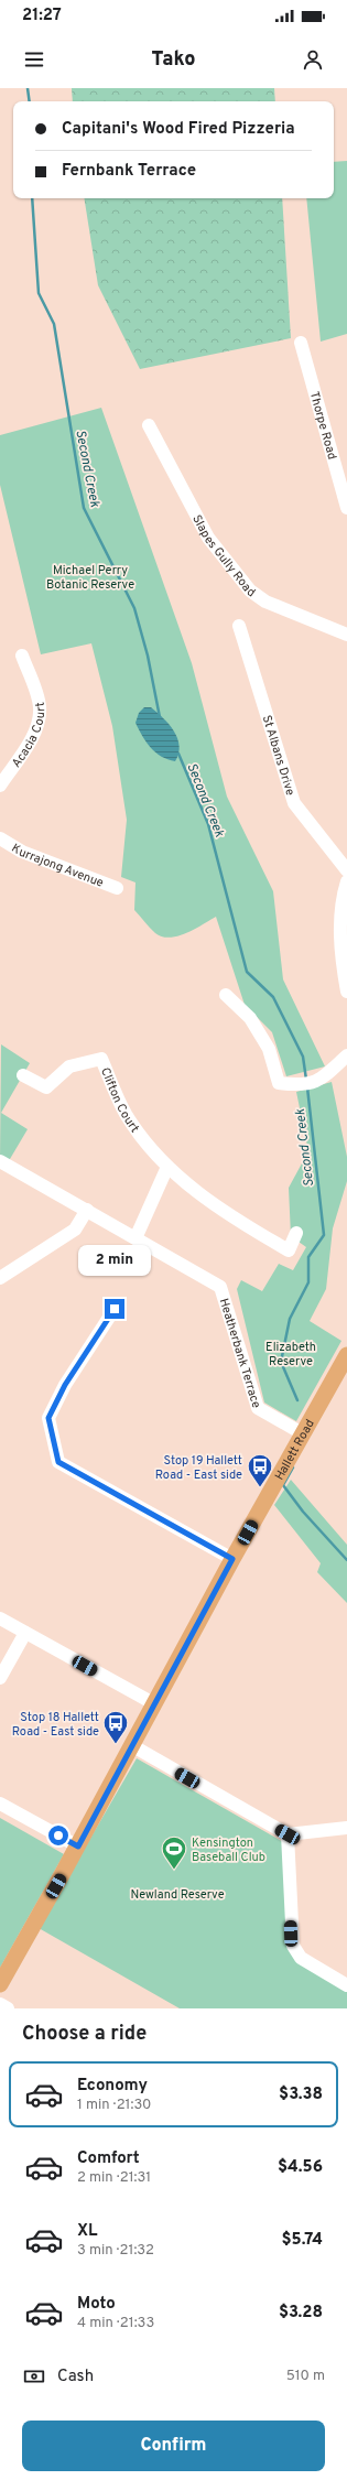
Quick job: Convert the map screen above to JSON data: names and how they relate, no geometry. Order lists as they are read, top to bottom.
{
  "streets": {
    "main road": ["Hallett Road"],
    "street": [
      "Thorpe Road",
      "Slapes Gully Road",
      "Acacia Court",
      "St Albans Drive",
      "Kurrajong Avenue",
      "Clifton Court",
      "Heatherbank Terrace"
    ]
  },
  "crossings": [
    ["Heatherbank Terrace", "Hallett Road"]
  ],
  "water": ["Second Creek"],
  "parks": ["Michael Perry Botanic Reserve", "Elizabeth Reserve", "Newland Reserve"],
  "places": {
    "bus stop": ["Stop 19 Hallett Road - East side", "Stop 18 Hallett Road - East side"],
    "sports": ["Kensington Baseball Club"]
  },
  "page": {
    "status": "21:27",
    "header": "Tako",
    "banner": ["Capitani's Wood Fired Pizzeria", "Fernbank Terrace"],
    "bubble": "2 min",
    "heading": "Choose a ride",
    "list": [
      {
        "name": "Economy",
        "note": "1 min · 21:30",
        "value": "$3.38"
      },
      {
        "name": "Comfort",
        "note": "2 min · 21:31",
        "value": "$4.56"
      },
      {
        "name": "XL",
        "note": "3 min · 21:32",
        "value": "$5.74"
      },
      {
        "name": "Moto",
        "note": "4 min · 21:33",
        "value": "$3.28"
      }
    ],
    "pay": ["Cash", "510 m"],
    "buttons": "Confirm"
  }
}
